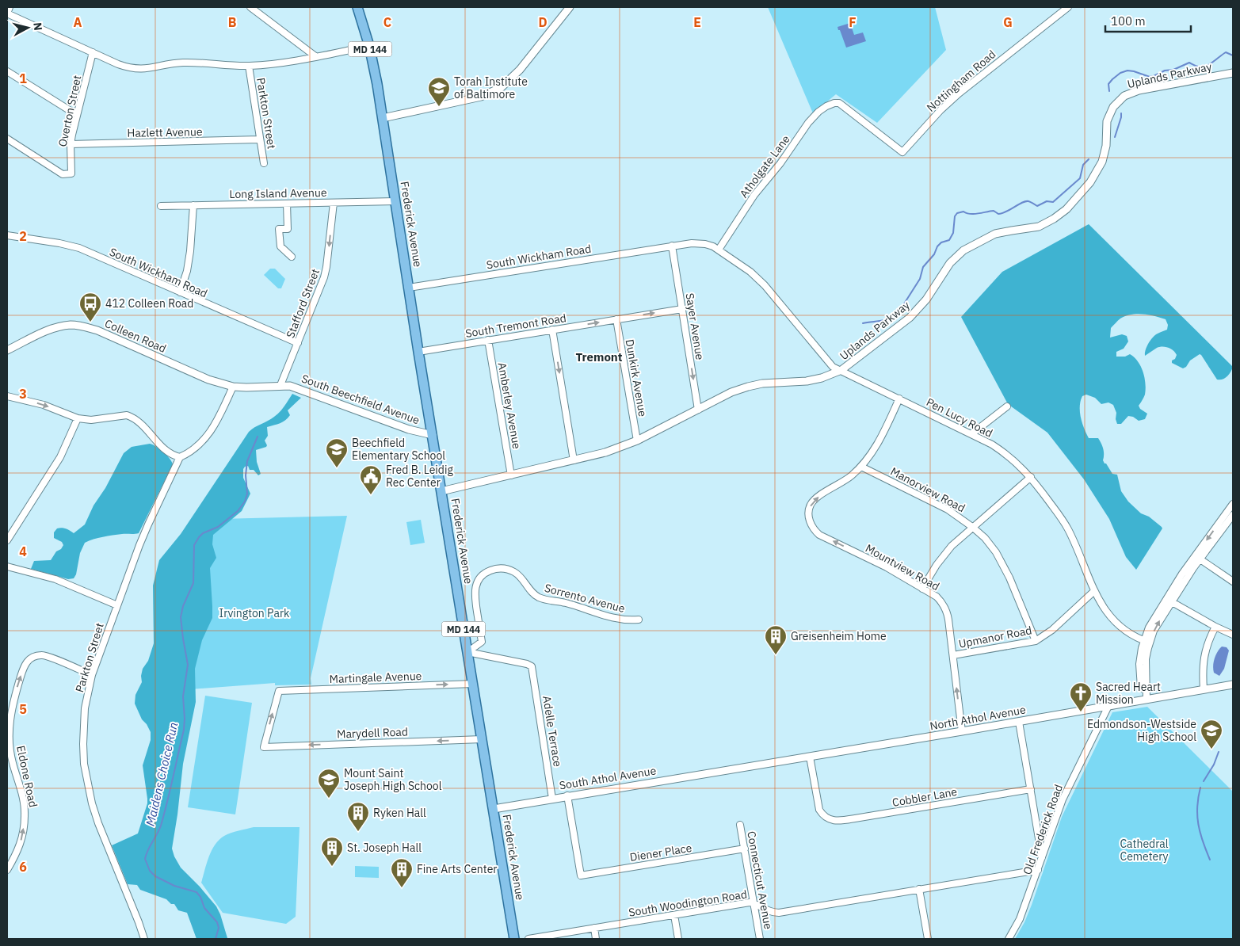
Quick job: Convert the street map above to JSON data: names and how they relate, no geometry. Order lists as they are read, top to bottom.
{
  "streets": {
    "main road": ["MD 144", "Frederick Avenue"],
    "street": [
      "Uplands Parkway",
      "Nottingham Road",
      "Overton Street",
      "Parkton Street",
      "Hazlett Avenue",
      "Atholgate Lane",
      "Long Island Avenue",
      "South Wickham Road",
      "Stafford Street",
      "South Tremont Road",
      "Sayer Avenue",
      "Colleen Road",
      "Dunkirk Avenue",
      "South Beechfield Avenue",
      "Amberley Avenue",
      "Pen Lucy Road",
      "Manorview Road",
      "Mountview Road",
      "Sorrento Avenue",
      "Upmanor Road",
      "Martingale Avenue",
      "North Athol Avenue",
      "Adelle Terrace",
      "Marydell Road",
      "Eldone Road",
      "South Athol Avenue",
      "Cobbler Lane",
      "Old Frederick Road",
      "Diener Place",
      "Connecticut Avenue",
      "South Woodington Road"
    ]
  },
  "crossings": [
    ["Uplands Parkway", "Sayer Avenue"],
    ["Uplands Parkway", "Dunkirk Avenue"],
    ["Uplands Parkway", "Pen Lucy Road"],
    ["Nottingham Road", "Atholgate Lane"],
    ["Overton Street", "Hazlett Avenue"],
    ["Parkton Street", "Hazlett Avenue"],
    ["Parkton Street", "Eldone Road"],
    ["Atholgate Lane", "South Wickham Road"],
    ["Atholgate Lane", "Pen Lucy Road"],
    ["Long Island Avenue", "Frederick Avenue"],
    ["Long Island Avenue", "Stafford Street"],
    ["Frederick Avenue", "South Wickham Road"],
    ["Frederick Avenue", "South Tremont Road"],
    ["Frederick Avenue", "South Beechfield Avenue"],
    ["Frederick Avenue", "Sorrento Avenue"],
    ["Frederick Avenue", "Martingale Avenue"],
    ["Frederick Avenue", "Adelle Terrace"],
    ["Frederick Avenue", "Marydell Road"],
    ["Frederick Avenue", "South Athol Avenue"],
    ["South Wickham Road", "Stafford Street"],
    ["South Wickham Road", "Sayer Avenue"],
    ["South Wickham Road", "Pen Lucy Road"],
    ["Stafford Street", "South Beechfield Avenue"],
    ["South Tremont Road", "Sayer Avenue"],
    ["South Tremont Road", "Dunkirk Avenue"],
    ["South Tremont Road", "Amberley Avenue"],
    ["Colleen Road", "South Beechfield Avenue"],
    ["Pen Lucy Road", "Upmanor Road"],
    ["Manorview Road", "Mountview Road"],
    ["Manorview Road", "Upmanor Road"],
    ["Mountview Road", "Upmanor Road"],
    ["Mountview Road", "North Athol Avenue"],
    ["Sorrento Avenue", "Adelle Terrace"],
    ["Martingale Avenue", "Marydell Road"],
    ["North Athol Avenue", "South Athol Avenue"],
    ["North Athol Avenue", "Cobbler Lane"],
    ["North Athol Avenue", "Old Frederick Road"],
    ["Adelle Terrace", "South Athol Avenue"],
    ["South Athol Avenue", "Diener Place"],
    ["Old Frederick Road", "South Woodington Road"],
    ["Diener Place", "Connecticut Avenue"],
    ["Connecticut Avenue", "South Woodington Road"]
  ],
  "one_way": [
    "Stafford Street",
    "South Tremont Road",
    "Sayer Avenue",
    "Martingale Avenue",
    "Marydell Road"
  ],
  "districts": ["Tremont"],
  "water": ["Maidens Choice Run"],
  "parks": ["Irvington Park", "Cathedral Cemetery"],
  "places": {
    "school or university": [
      "Torah Institute of Baltimore",
      "Beechfield Elementary School",
      "Edmondson-Westside High School",
      "Mount Saint Joseph High School"
    ],
    "bus stop": ["412 Colleen Road"],
    "public building": ["Fred B. Leidig Rec Center"],
    "building": [
      "Greisenheim Home",
      "Ryken Hall",
      "St. Joseph Hall",
      "Fine Arts Center"
    ],
    "church": ["Sacred Heart Mission"]
  },
  "scale_bar": "100 m",
  "north": "right",
  "grid": {
    "columns": [
      "A",
      "B",
      "C",
      "D",
      "E",
      "F",
      "G"
    ],
    "rows": [
      "1",
      "2",
      "3",
      "4",
      "5",
      "6"
    ]
  }
}
